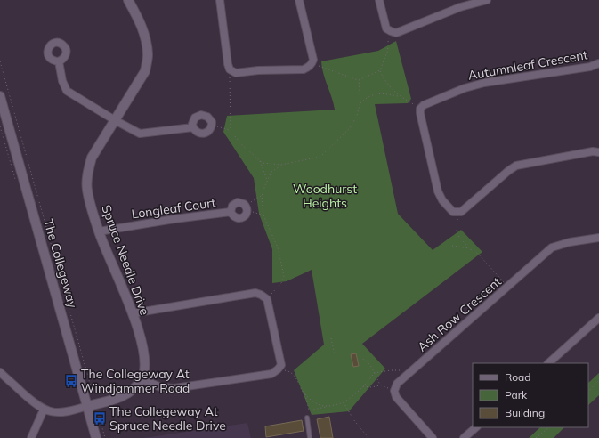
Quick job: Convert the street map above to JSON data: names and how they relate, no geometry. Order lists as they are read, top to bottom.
{
  "streets": {
    "street": [
      "Autumnleaf Crescent",
      "Longleaf Court",
      "Spruce Needle Drive",
      "The Collegeway",
      "Ash Row Crescent"
    ]
  },
  "crossings": [
    ["Longleaf Court", "Spruce Needle Drive"]
  ],
  "parks": ["Woodhurst Heights"],
  "places": {
    "bus stop": ["The Collegeway At Windjammer Road", "The Collegeway At Spruce Needle Drive"]
  },
  "legend": ["Road", "Park", "Building"]
}
